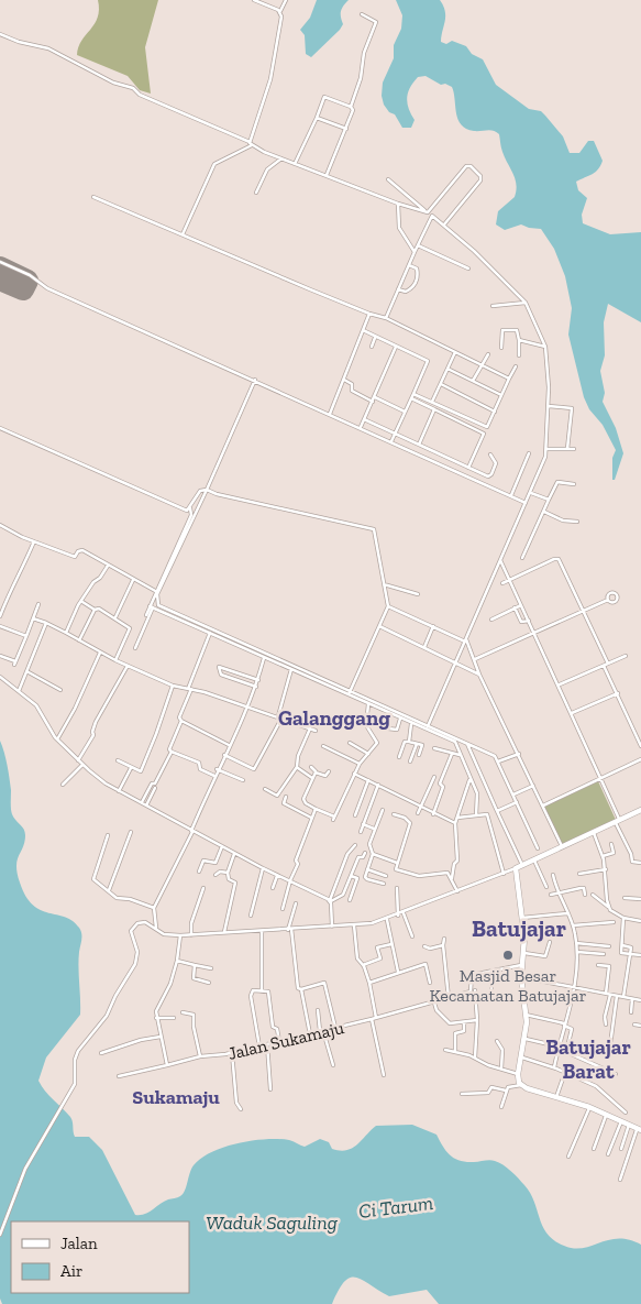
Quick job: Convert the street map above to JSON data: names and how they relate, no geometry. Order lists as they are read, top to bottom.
{
  "streets": {
    "street": ["Jalan Sukamaju"]
  },
  "districts": [
    "Galanggang",
    "Batujajar",
    "Batujajar Barat",
    "Sukamaju"
  ],
  "water": ["Ci Tarum", "Waduk Saguling"],
  "places": ["Masjid Besar Kecamatan Batujajar"],
  "legend": ["Jalan", "Air"]
}
